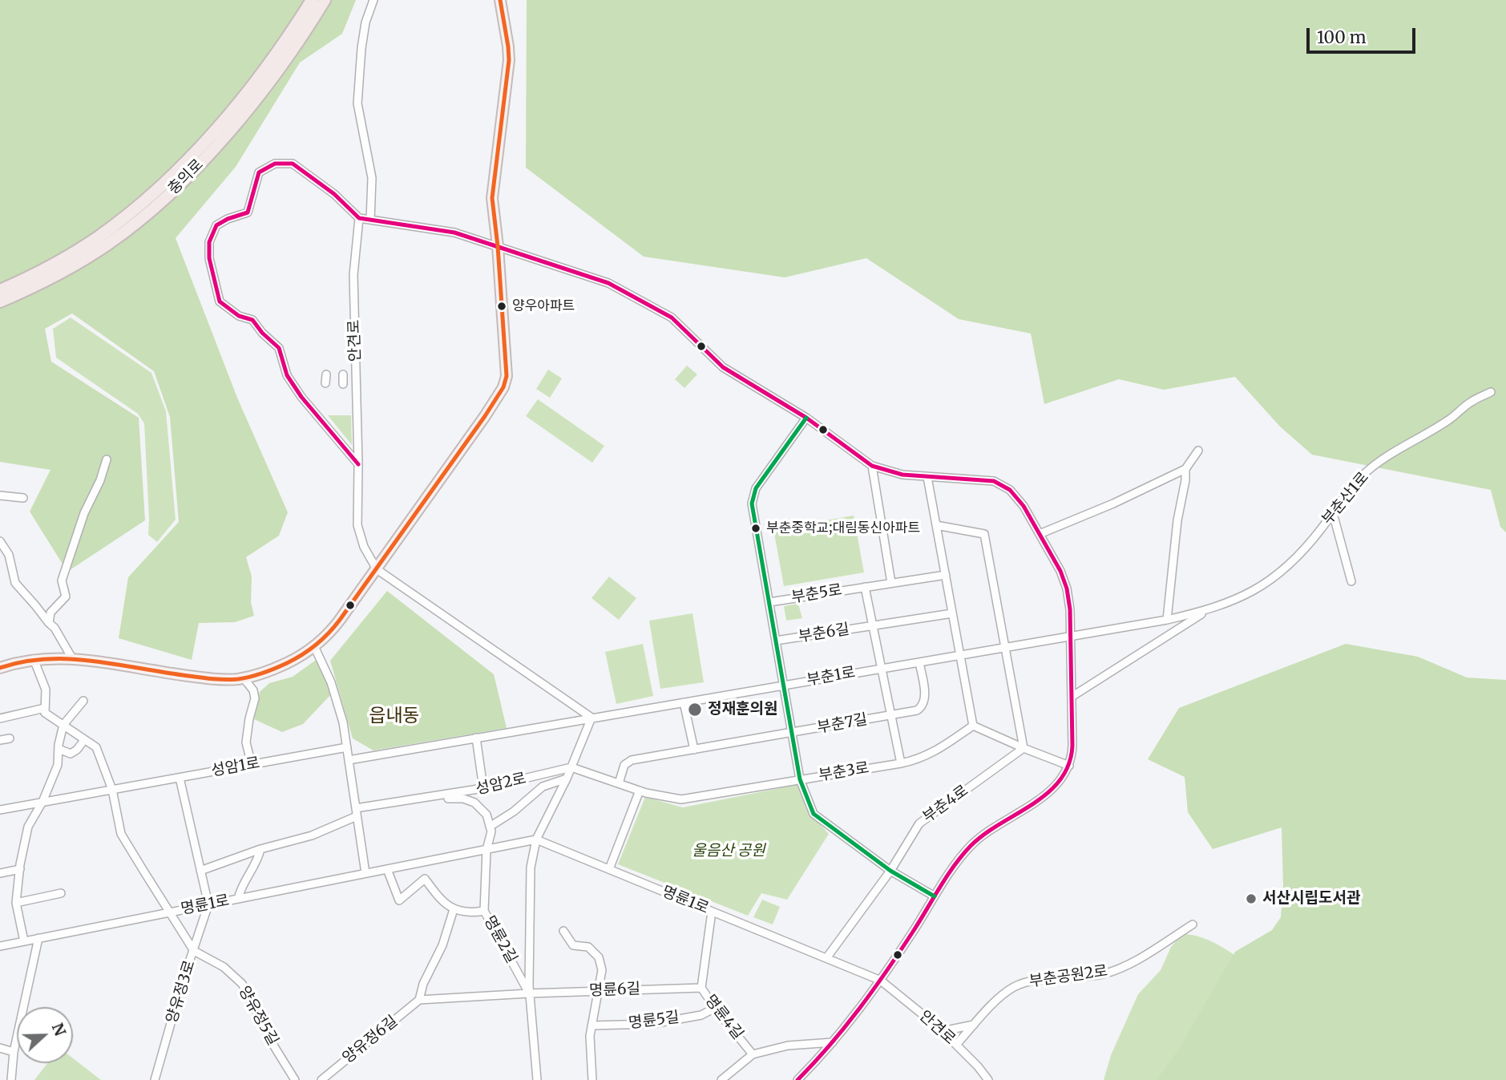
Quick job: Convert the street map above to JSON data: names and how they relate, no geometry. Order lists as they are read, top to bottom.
{
  "streets": {
    "highway": ["충의로"],
    "street": [
      "안견로",
      "부춘산1로",
      "부춘5로",
      "부춘6길",
      "부춘1로",
      "부춘7길",
      "성암1로",
      "부춘3로",
      "성암2로",
      "부춘4로",
      "명륜1로",
      "명륜2길",
      "부춘공원2로",
      "명륜6길",
      "양유정3로",
      "양유정5길",
      "명륜4길",
      "명륜5길",
      "양유정6길"
    ]
  },
  "crossings": [
    ["안견로", "명륜1로"],
    ["안견로", "부춘공원2로"],
    ["부춘산1로", "부춘1로"],
    ["부춘5로", "부춘6길"],
    ["부춘1로", "부춘7길"],
    ["부춘7길", "부춘3로"],
    ["부춘3로", "성암2로"],
    ["부춘4로", "명륜1로"],
    ["명륜1로", "명륜2길"],
    ["명륜1로", "양유정3로"],
    ["명륜1로", "양유정5길"],
    ["명륜1로", "명륜4길"],
    ["명륜2길", "명륜6길"],
    ["명륜6길", "명륜4길"],
    ["양유정3로", "양유정5길"],
    ["명륜4길", "명륜5길"]
  ],
  "districts": ["읍내동"],
  "parks": ["울음산 공원"],
  "places": [
    "양우아파트",
    "부춘중학교;대림동신아파트",
    "정재훈의원",
    "서산시립도서관"
  ],
  "scale_bar": "100 m",
  "north": "right"
}
